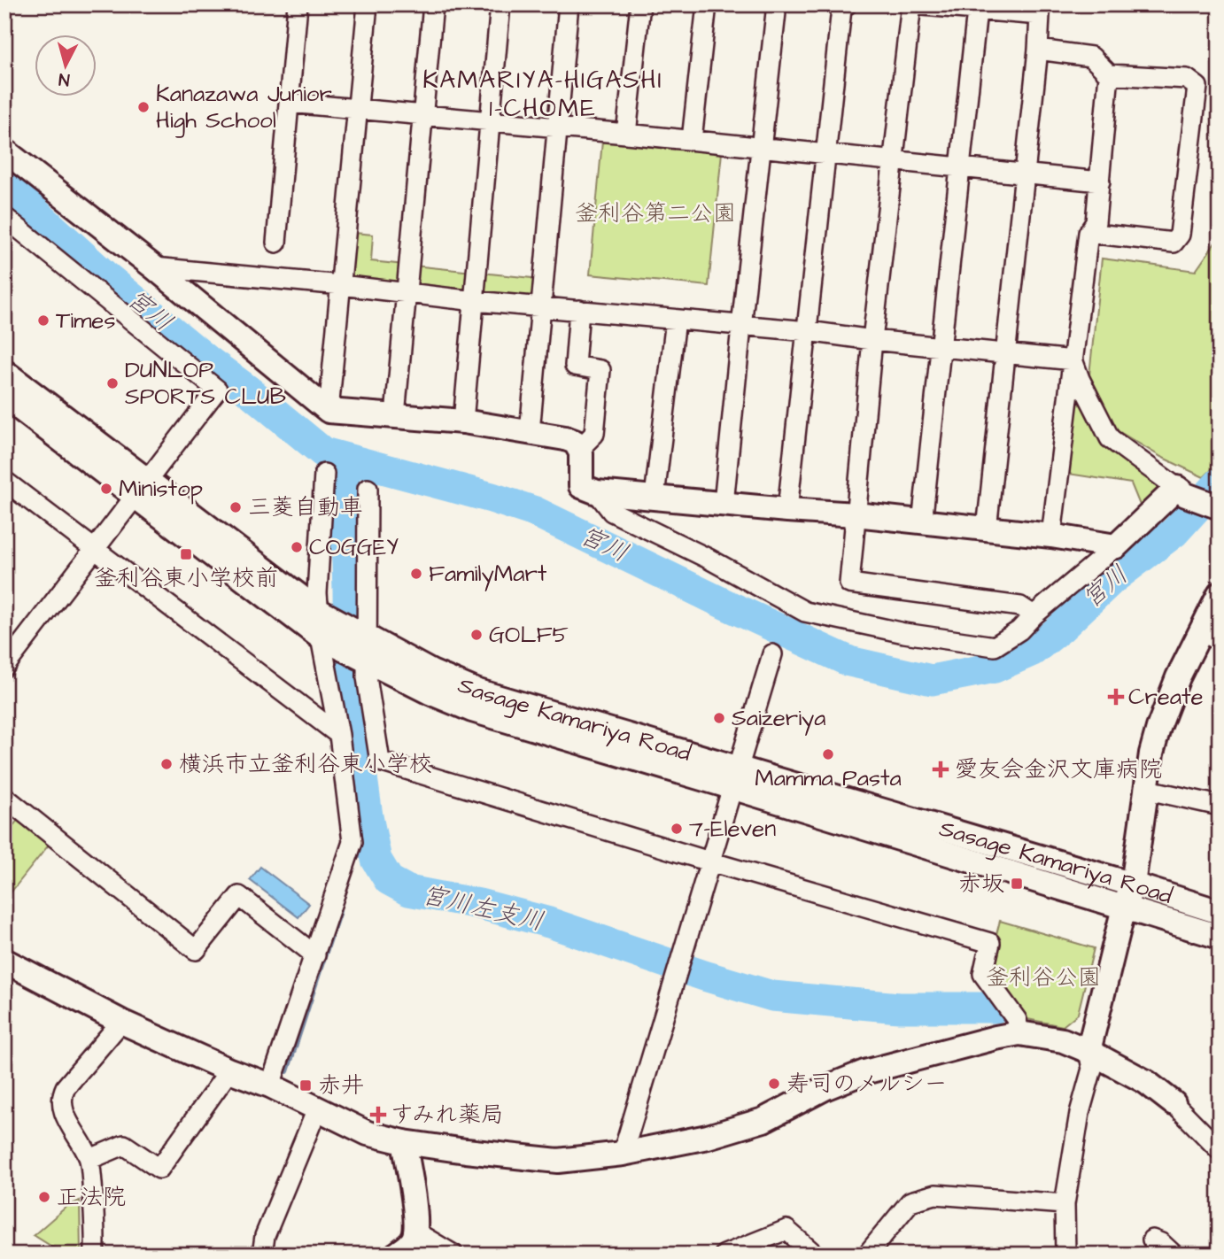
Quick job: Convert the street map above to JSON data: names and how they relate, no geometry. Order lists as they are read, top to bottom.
{
  "streets": {
    "street": ["Sasage Kamariya Road"]
  },
  "districts": ["KAMARIYA-HIGASHI 1-CHOME"],
  "water": ["宮川", "宮川左支川"],
  "parks": ["釜利谷第二公園", "釜利谷公園"],
  "places": {
    "other": [
      "Kanazawa Junior High School",
      "Times",
      "DUNLOP SPORTS CLUB",
      "Ministop",
      "三菱自動車",
      "COGGEY",
      "FamilyMart",
      "GOLF5",
      "Saizeriya",
      "Mamma Pasta",
      "横浜市立釜利谷東小学校",
      "7-Eleven",
      "寿司のメルシー",
      "正法院"
    ],
    "transit": ["釜利谷東小学校前", "赤坂", "赤井"],
    "health": ["Create", "愛友会金沢文庫病院", "すみれ薬局"]
  },
  "north": "bottom"
}
